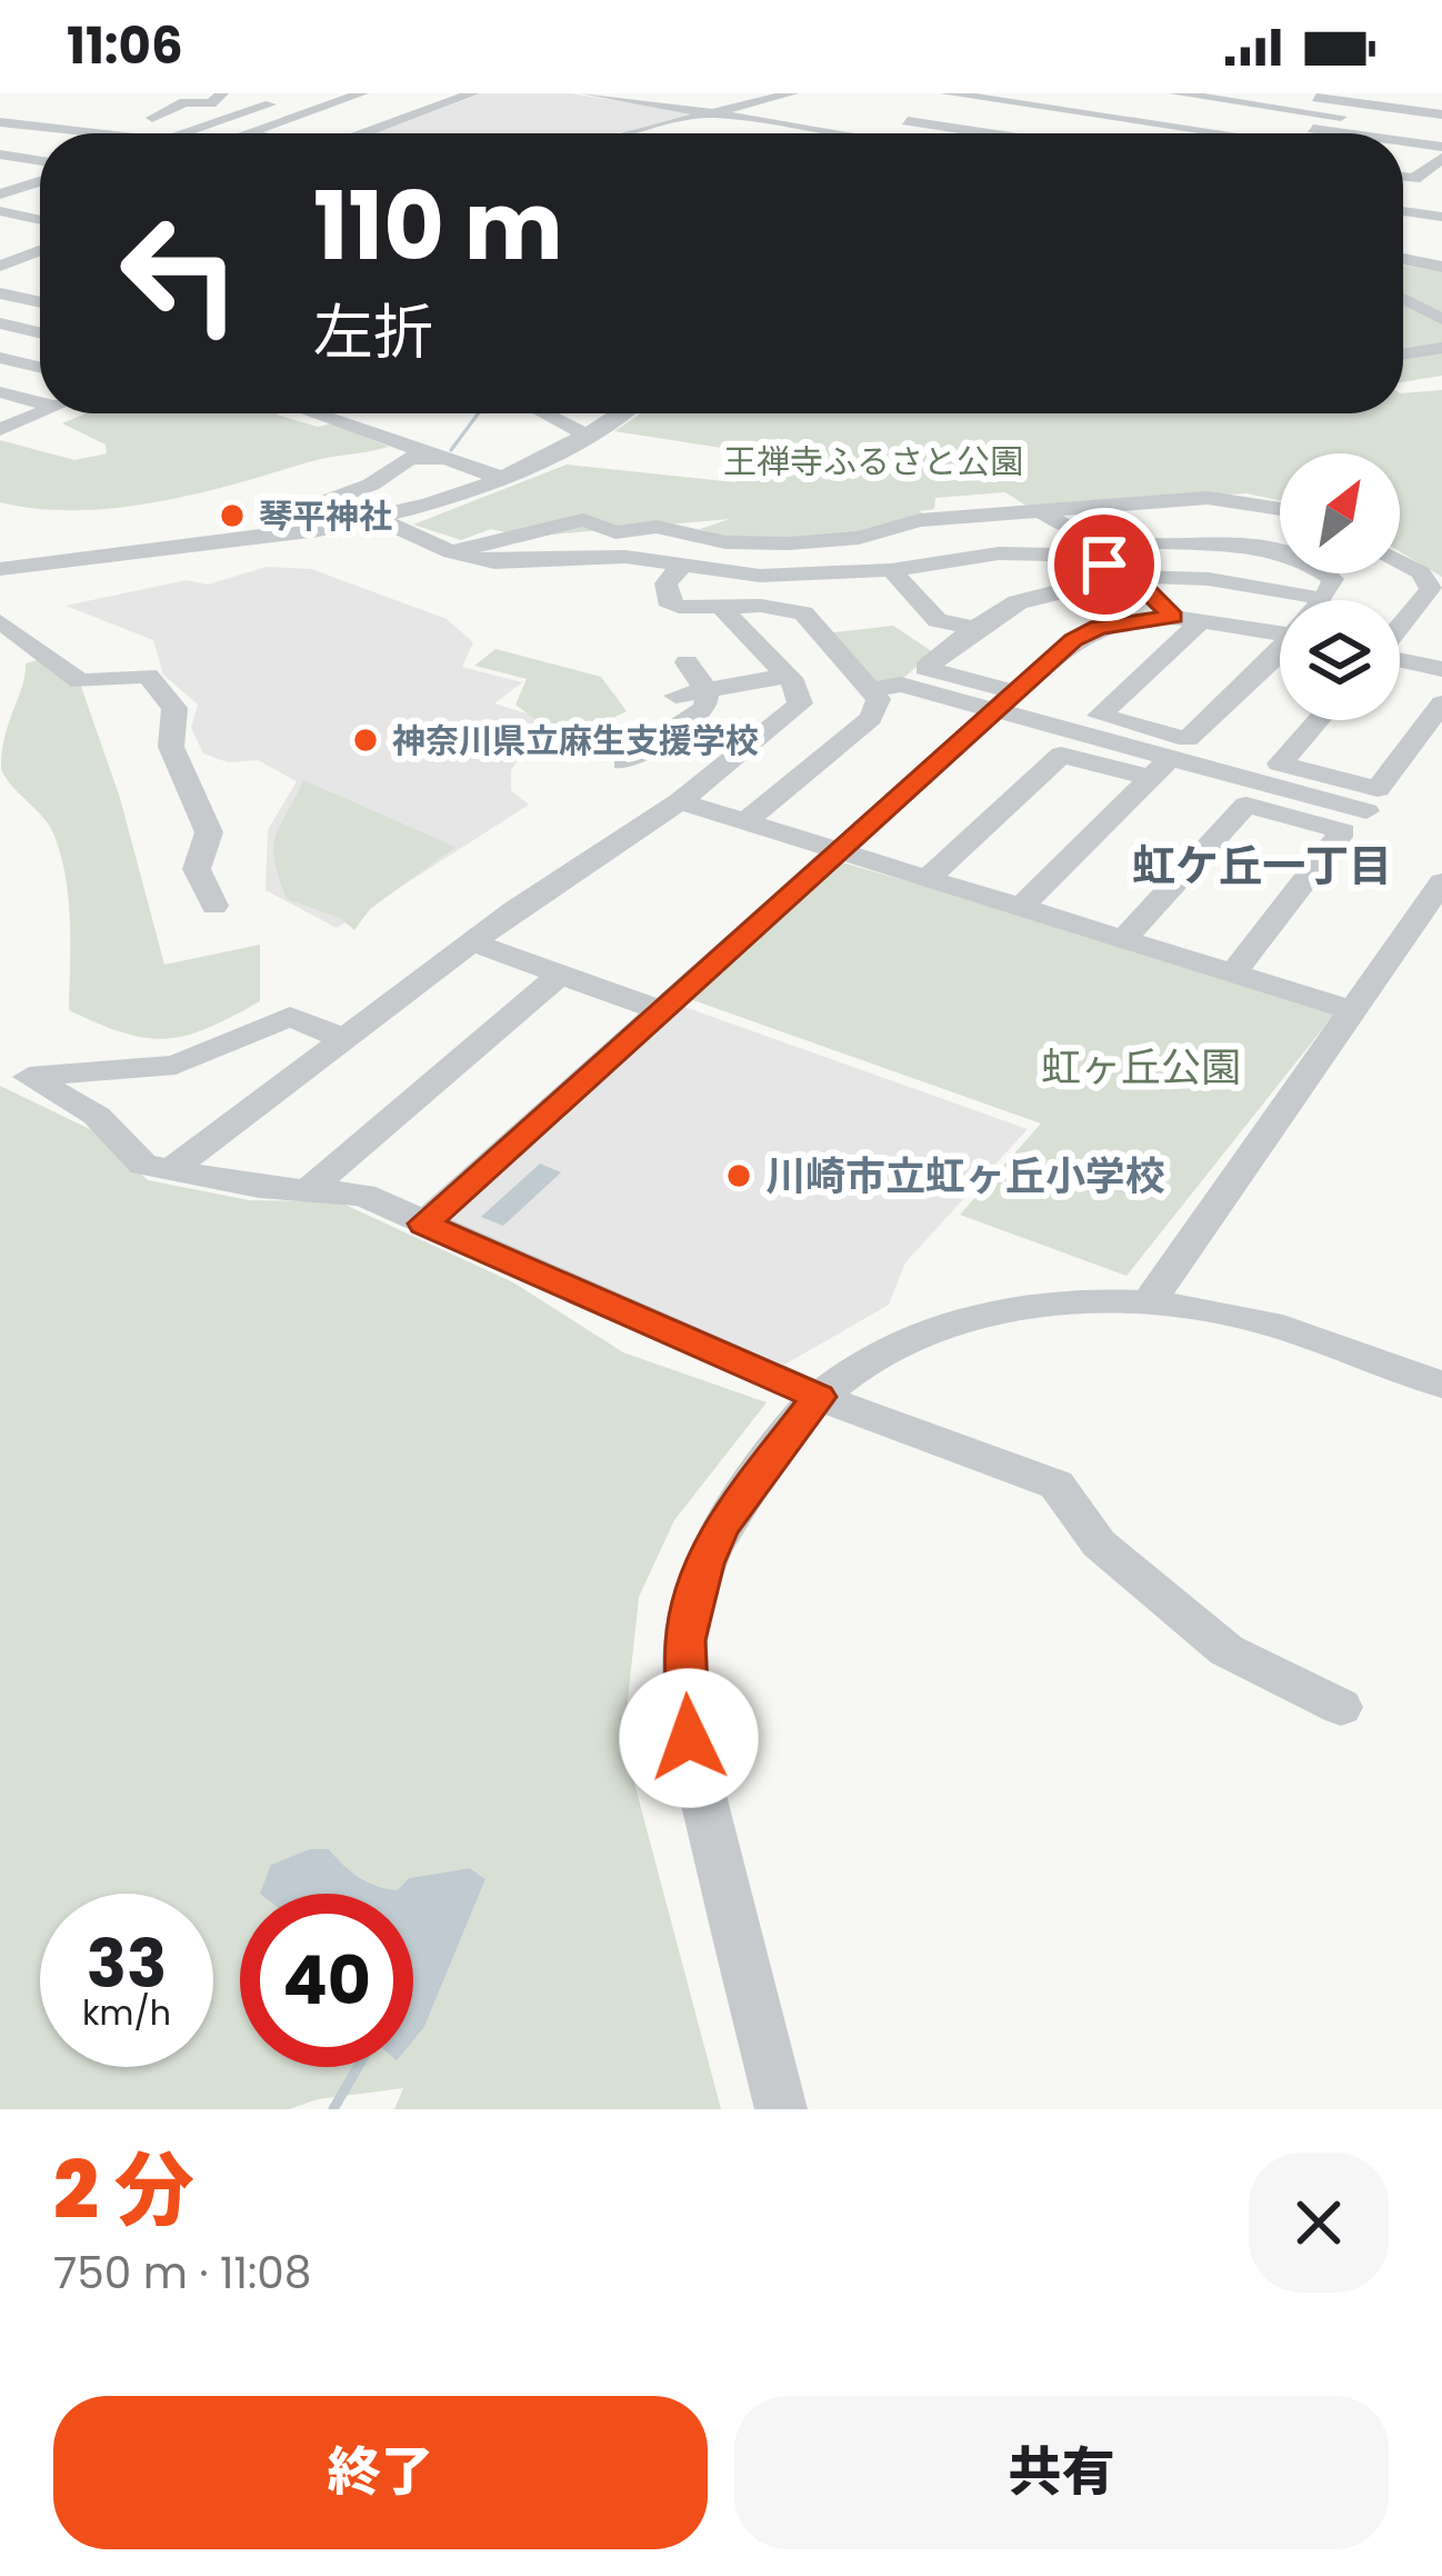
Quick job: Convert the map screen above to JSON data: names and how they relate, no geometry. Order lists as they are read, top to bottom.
{
  "districts": ["虹ケ丘一丁目"],
  "parks": ["王禅寺ふるさと公園", "虹ヶ丘公園"],
  "places": ["琴平神社", "神奈川県立麻生支援学校", "川崎市立虹ヶ丘小学校"],
  "north": "top right",
  "page": {
    "status": "11:06",
    "turn": ["110 m", "左折"],
    "speed": "33 km/h",
    "limit": "40",
    "heading": ["2 分", "750 m · 11:08"],
    "buttons": ["終了", "共有"]
  }
}
